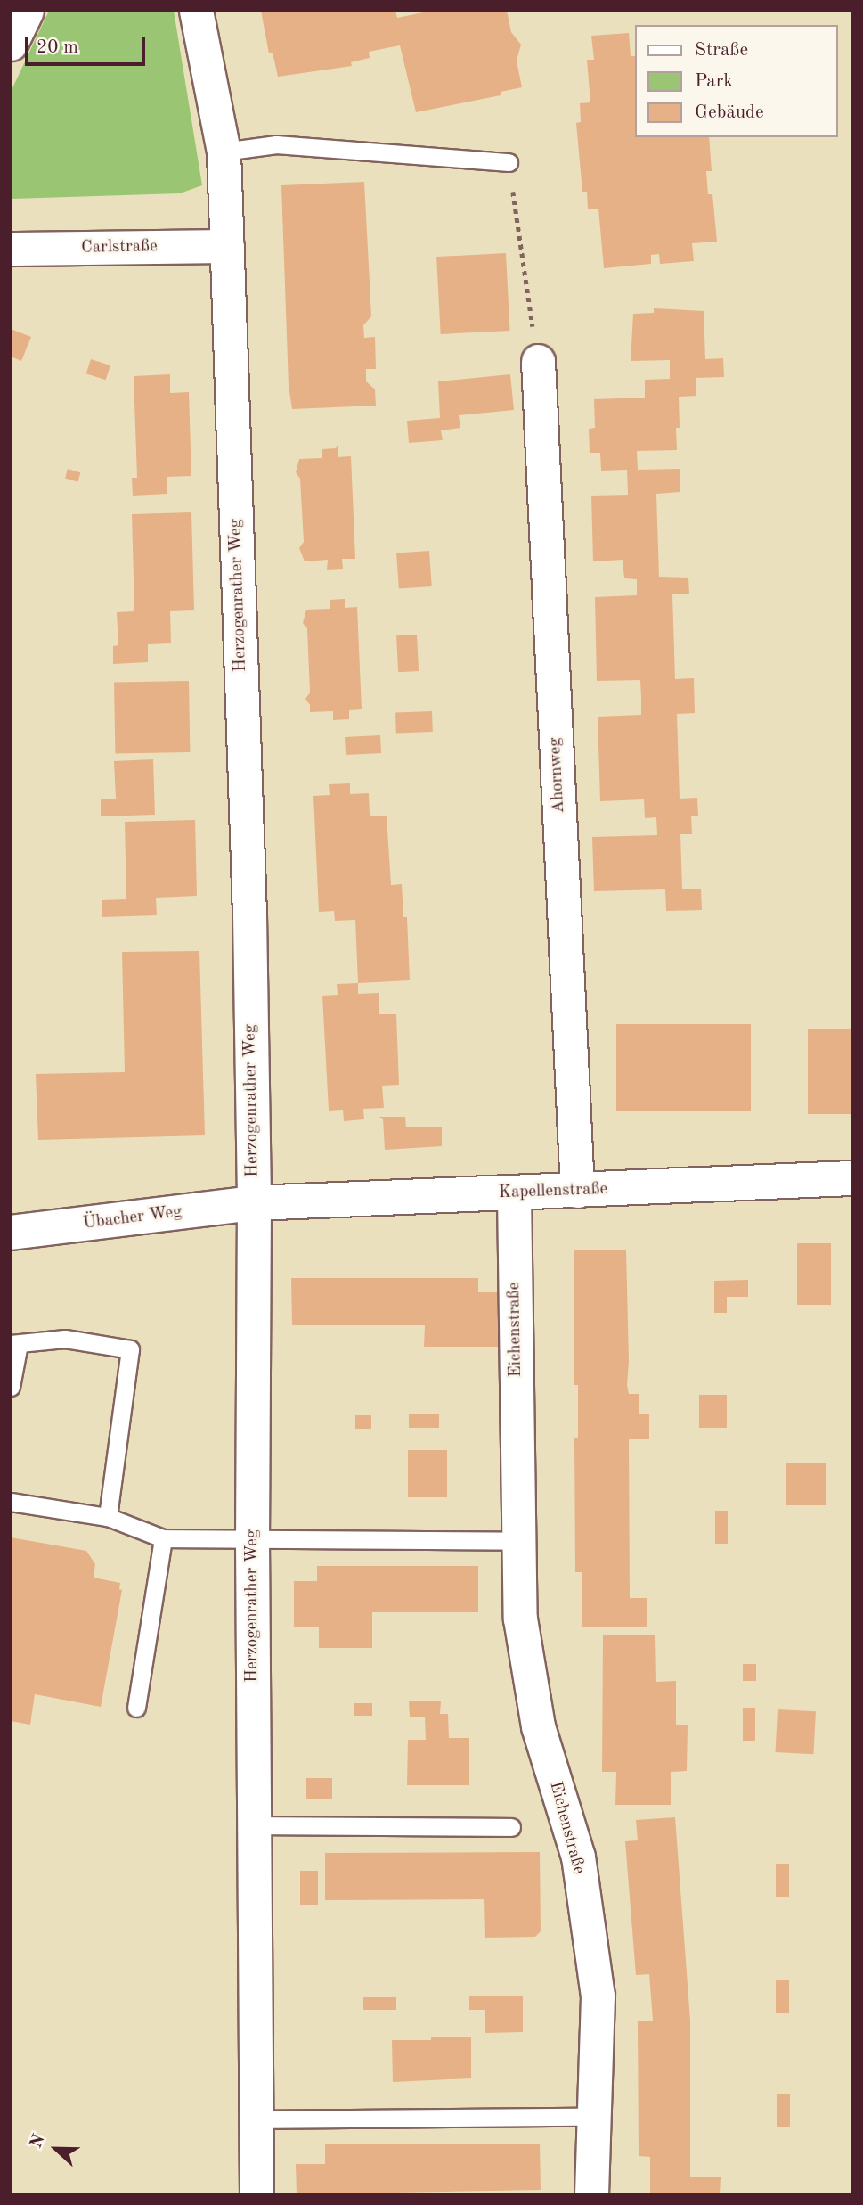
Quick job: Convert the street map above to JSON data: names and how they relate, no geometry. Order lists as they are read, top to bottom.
{
  "streets": {
    "street": [
      "Carlstraße",
      "Herzogenrather Weg",
      "Ahornweg",
      "Kapellenstraße",
      "Übacher Weg",
      "Eichenstraße"
    ]
  },
  "crossings": [
    ["Carlstraße", "Herzogenrather Weg"],
    ["Herzogenrather Weg", "Kapellenstraße"],
    ["Herzogenrather Weg", "Übacher Weg"],
    ["Ahornweg", "Kapellenstraße"],
    ["Kapellenstraße", "Übacher Weg"],
    ["Kapellenstraße", "Eichenstraße"]
  ],
  "legend": ["Straße", "Park", "Gebäude"],
  "scale_bar": "20 m",
  "north": "left"
}
